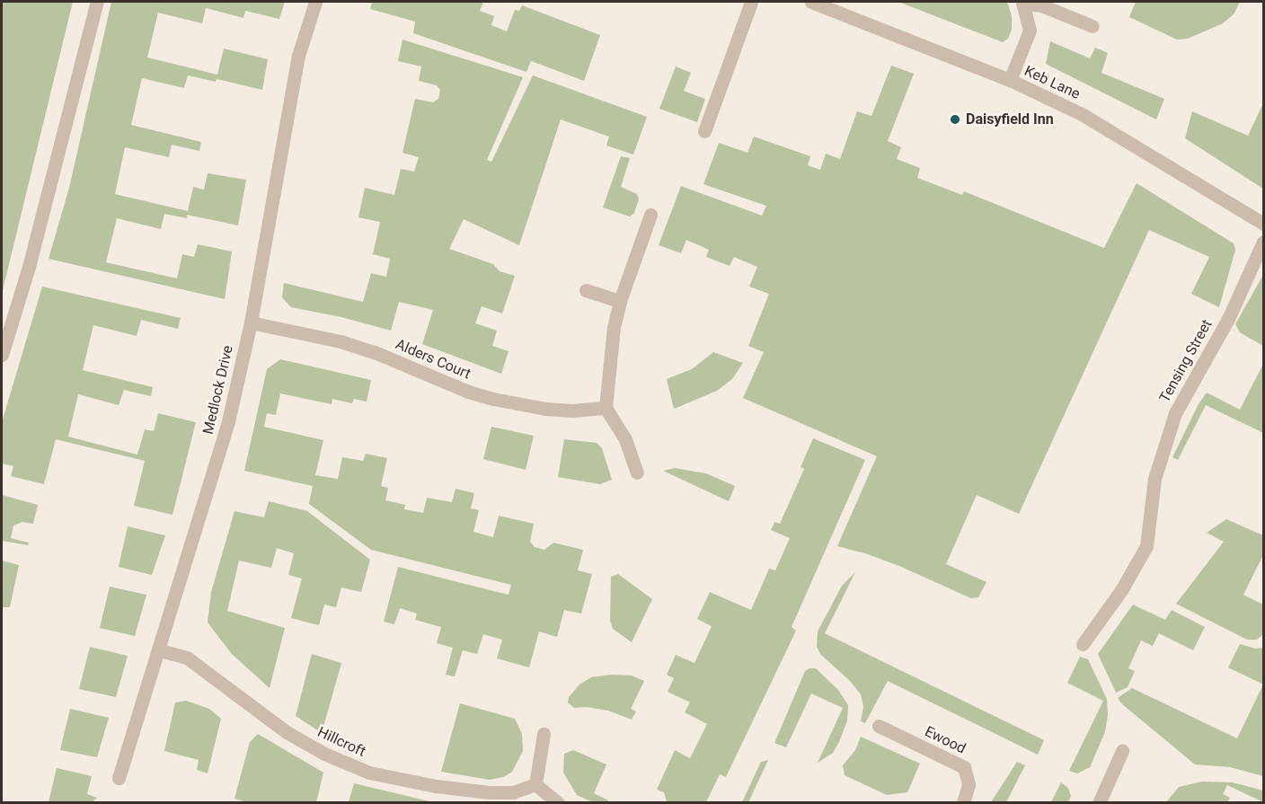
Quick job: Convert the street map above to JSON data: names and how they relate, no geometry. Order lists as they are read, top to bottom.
{
  "streets": {
    "street": [
      "Keb Lane",
      "Alders Court",
      "Tensing Street",
      "Medlock Drive",
      "Ewood",
      "Hillcroft"
    ]
  },
  "crossings": [
    ["Alders Court", "Medlock Drive"],
    ["Medlock Drive", "Hillcroft"]
  ],
  "places": ["Daisyfield Inn"]
}
